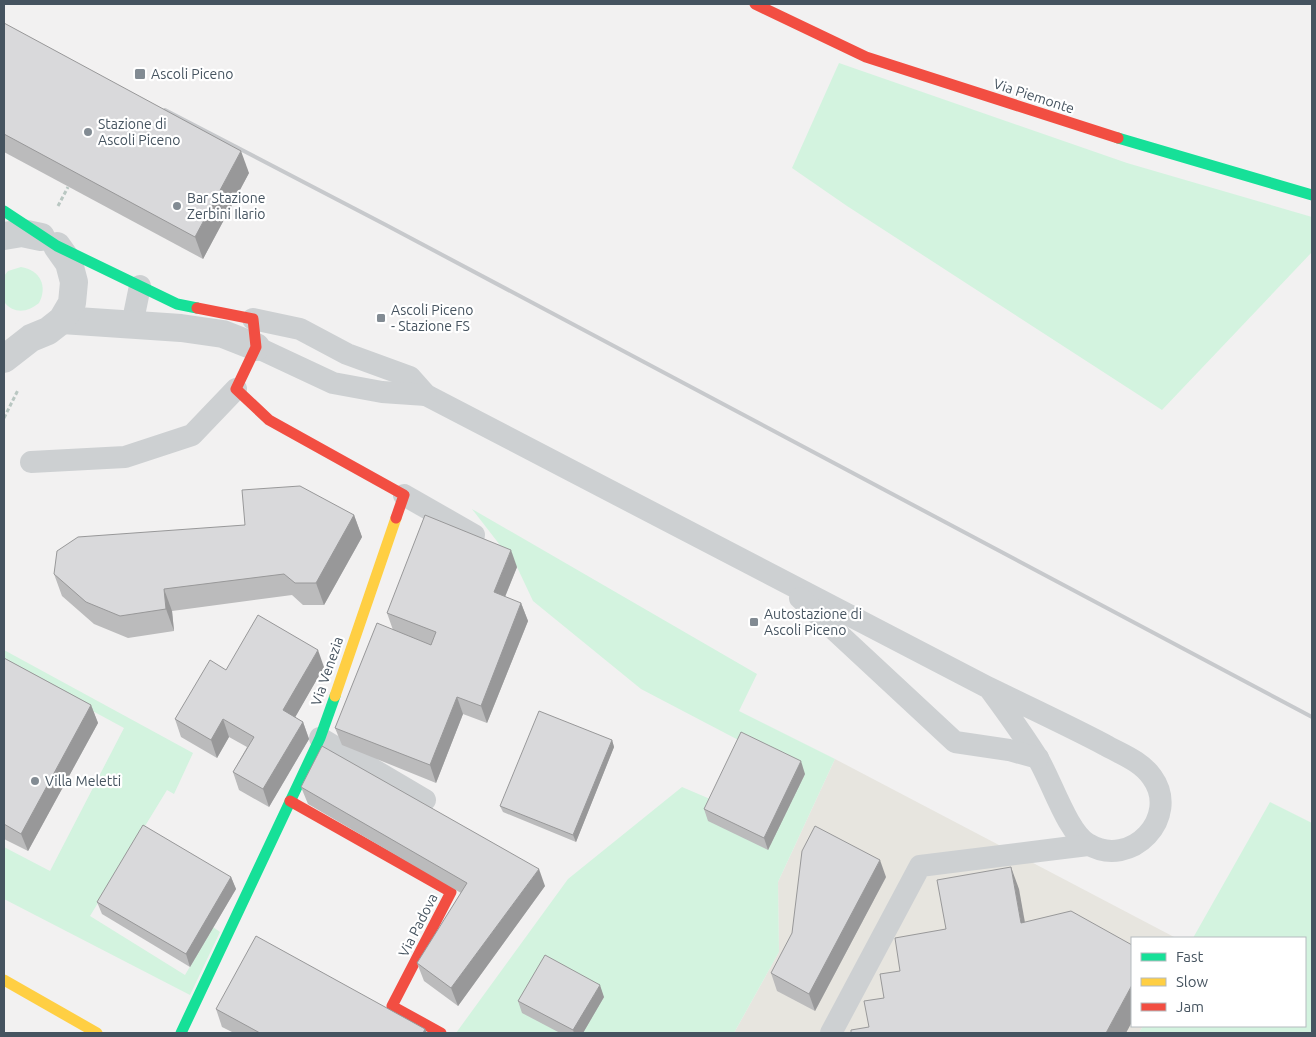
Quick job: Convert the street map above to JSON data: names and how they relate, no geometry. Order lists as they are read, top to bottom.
{
  "streets": {
    "street": ["Via Piemonte", "Via Venezia", "Via Padova"]
  },
  "crossings": [
    ["Via Venezia", "Via Padova"]
  ],
  "places": {
    "transit": ["Ascoli Piceno", "Ascoli Piceno - Stazione FS", "Autostazione di Ascoli Piceno"],
    "other": ["Stazione di Ascoli Piceno", "Bar Stazione Zerbini Ilario", "Villa Meletti"]
  },
  "legend": ["Fast", "Slow", "Jam"]
}
